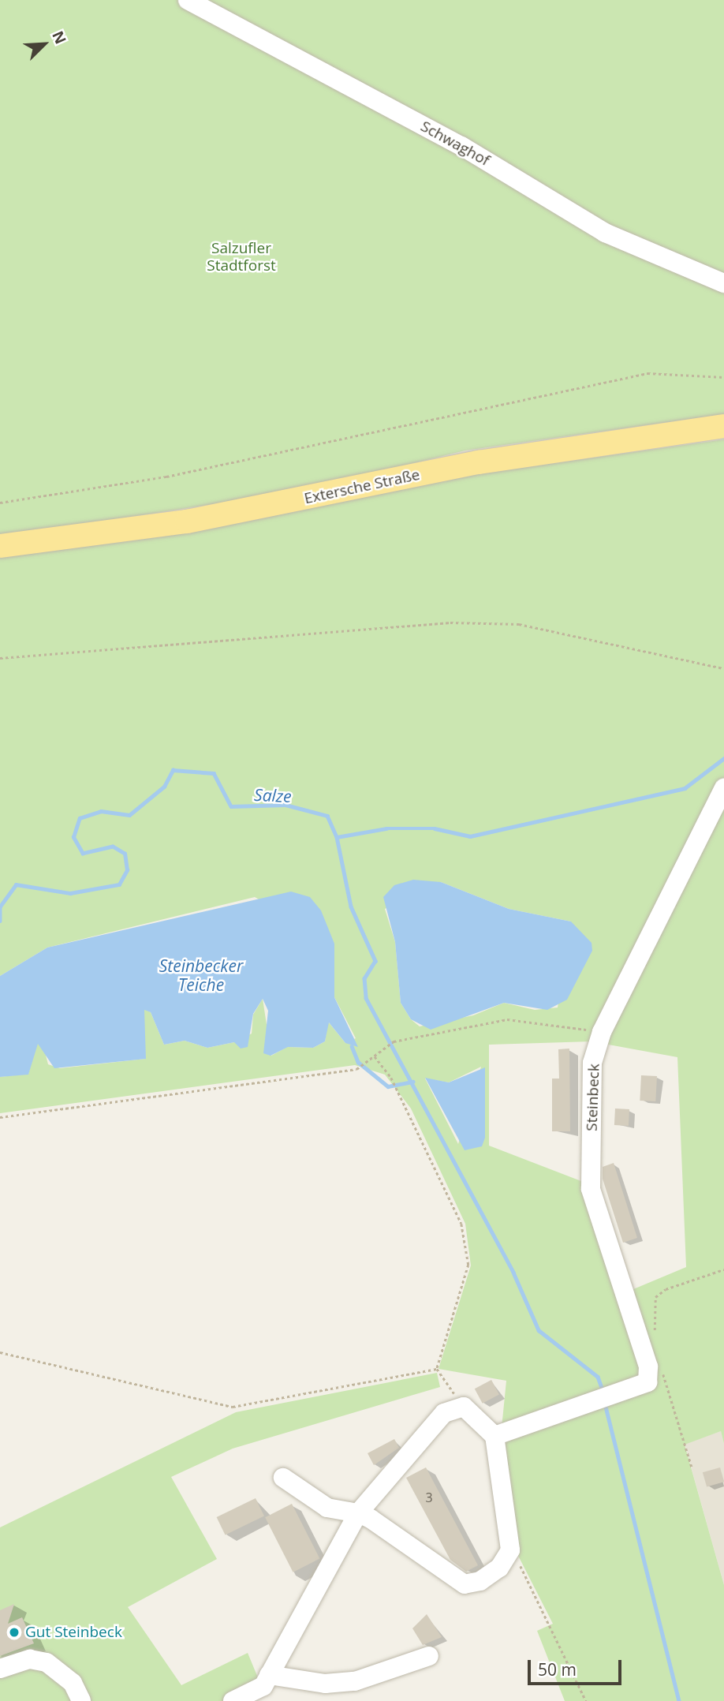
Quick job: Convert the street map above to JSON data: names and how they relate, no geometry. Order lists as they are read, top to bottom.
{
  "streets": {
    "main road": ["Extersche Straße"],
    "street": ["Schwaghof", "Steinbeck"]
  },
  "water": ["Salze", "Steinbecker Teiche"],
  "parks": ["Salzufler Stadtforst"],
  "places": ["Gut Steinbeck"],
  "house_numbers": ["3"],
  "scale_bar": "50 m",
  "north": "top right"
}
